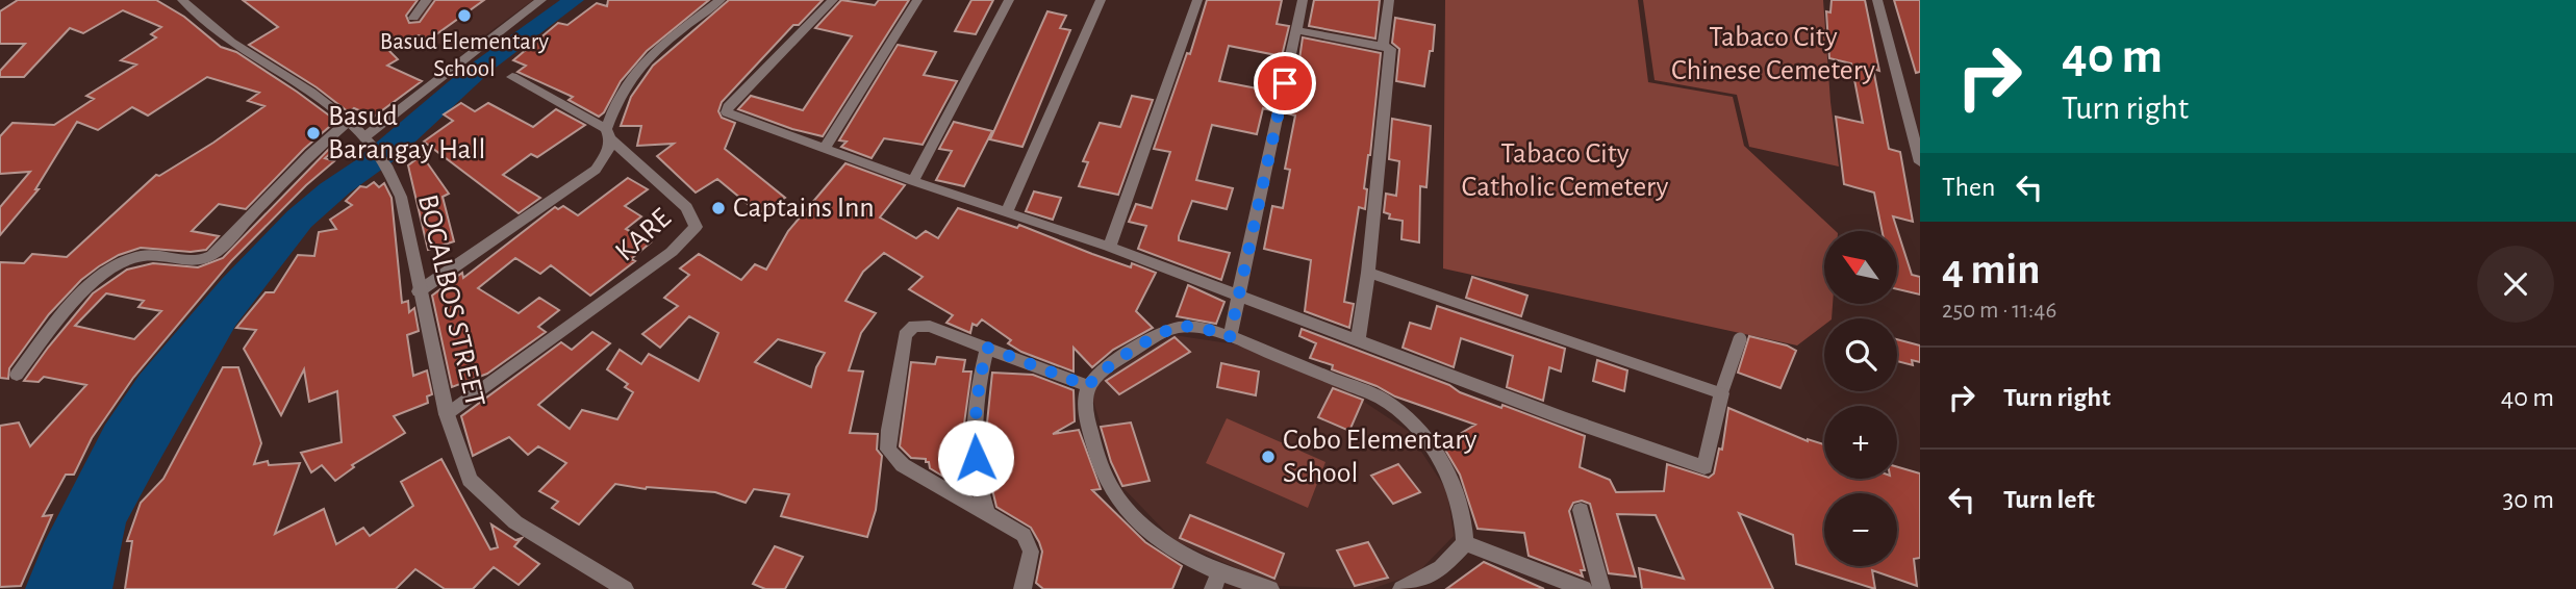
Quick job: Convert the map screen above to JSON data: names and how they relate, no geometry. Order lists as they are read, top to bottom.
{
  "streets": {
    "street": ["KARE", "BOCALBOS STREET"]
  },
  "crossings": [
    ["KARE", "BOCALBOS STREET"]
  ],
  "parks": ["Tabaco City Chinese Cemetery", "Tabaco City Catholic Cemetery"],
  "places": [
    "Basud Elementary School",
    "Basud Barangay Hall",
    "Captains Inn",
    "Cobo Elementary School"
  ],
  "north": "top left",
  "page": {
    "turn": ["40 m", "Turn right"],
    "then": "Then",
    "heading": ["4 min", "250 m · 11:46"],
    "map_buttons": ["+", "−"],
    "list": [
      {
        "name": "Turn right",
        "value": "40 m"
      },
      {
        "name": "Turn left",
        "value": "30 m"
      }
    ]
  }
}
